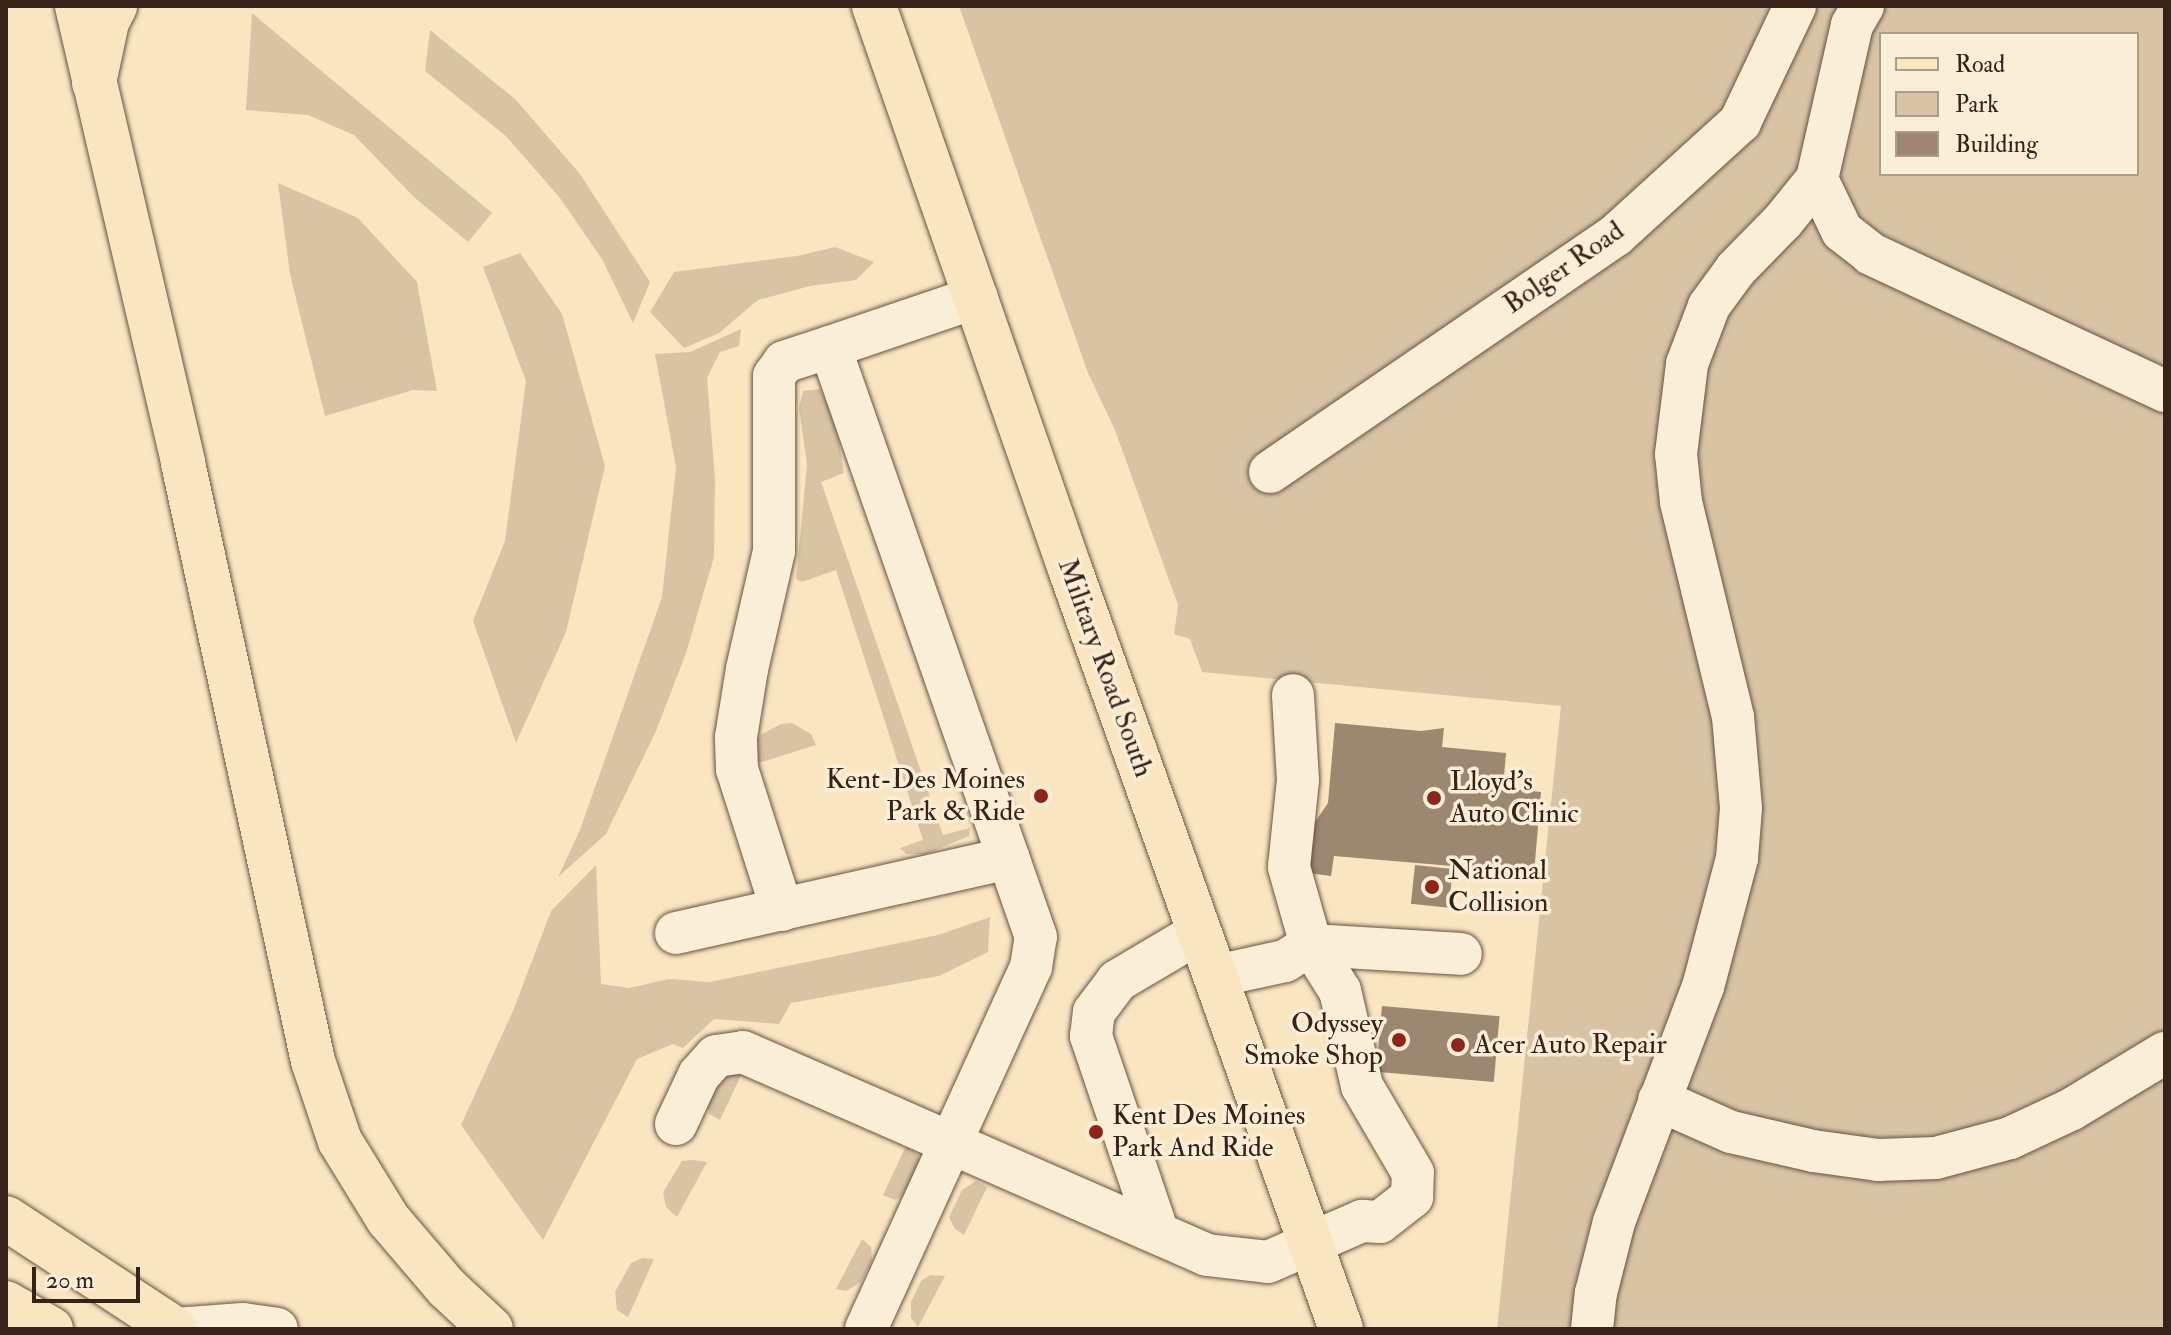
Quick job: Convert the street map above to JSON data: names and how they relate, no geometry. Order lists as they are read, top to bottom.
{
  "streets": {
    "main road": ["Military Road South"],
    "lane": ["Bolger Road"]
  },
  "places": [
    "Kent-Des Moines Park & Ride",
    "Lloyd's Auto Clinic",
    "National Collision",
    "Odyssey Smoke Shop",
    "Acer Auto Repair",
    "Kent Des Moines Park And Ride"
  ],
  "legend": ["Road", "Park", "Building"],
  "scale_bar": "20 m"
}
